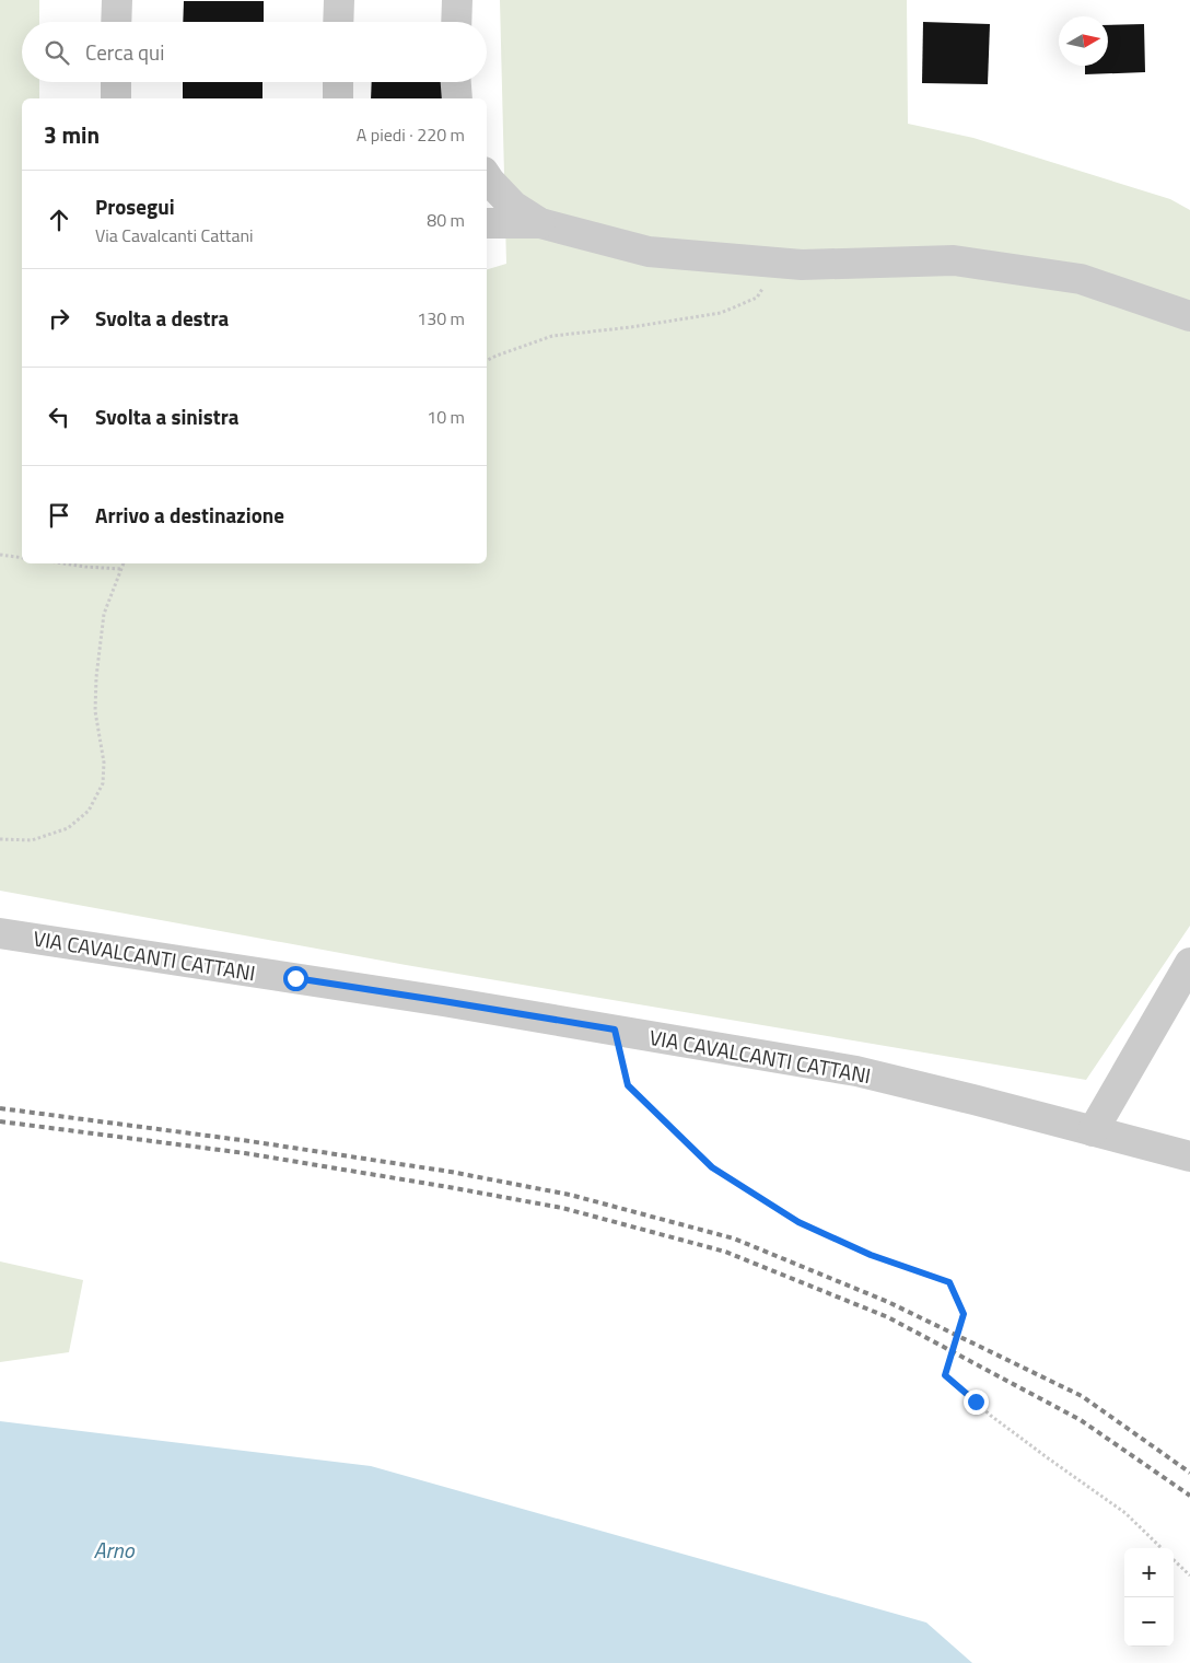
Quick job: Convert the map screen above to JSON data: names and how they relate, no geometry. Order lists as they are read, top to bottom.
{
  "streets": {
    "street": ["VIA CAVALCANTI CATTANI"]
  },
  "water": ["Arno"],
  "north": "right",
  "page": {
    "search": "Cerca qui",
    "heading": ["3 min", "A piedi · 220 m"],
    "list": [
      ["Prosegui", "Via Cavalcanti Cattani", "80 m"],
      ["Svolta a destra", "130 m"],
      ["Svolta a sinistra", "10 m"],
      "Arrivo a destinazione"
    ],
    "map_buttons": ["+", "−"]
  }
}
